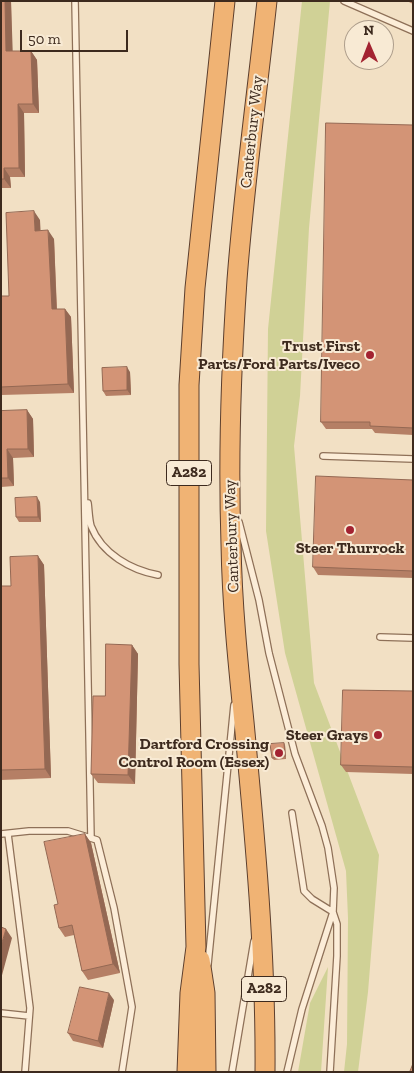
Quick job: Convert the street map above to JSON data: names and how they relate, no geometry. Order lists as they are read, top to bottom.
{
  "streets": {
    "highway": ["Canterbury Way", "A282"]
  },
  "places": [
    "Trust First Parts/Ford Parts/Iveco",
    "Steer Thurrock",
    "Steer Grays",
    "Dartford Crossing Control Room (Essex)"
  ],
  "scale_bar": "50 m",
  "north": "top"
}
